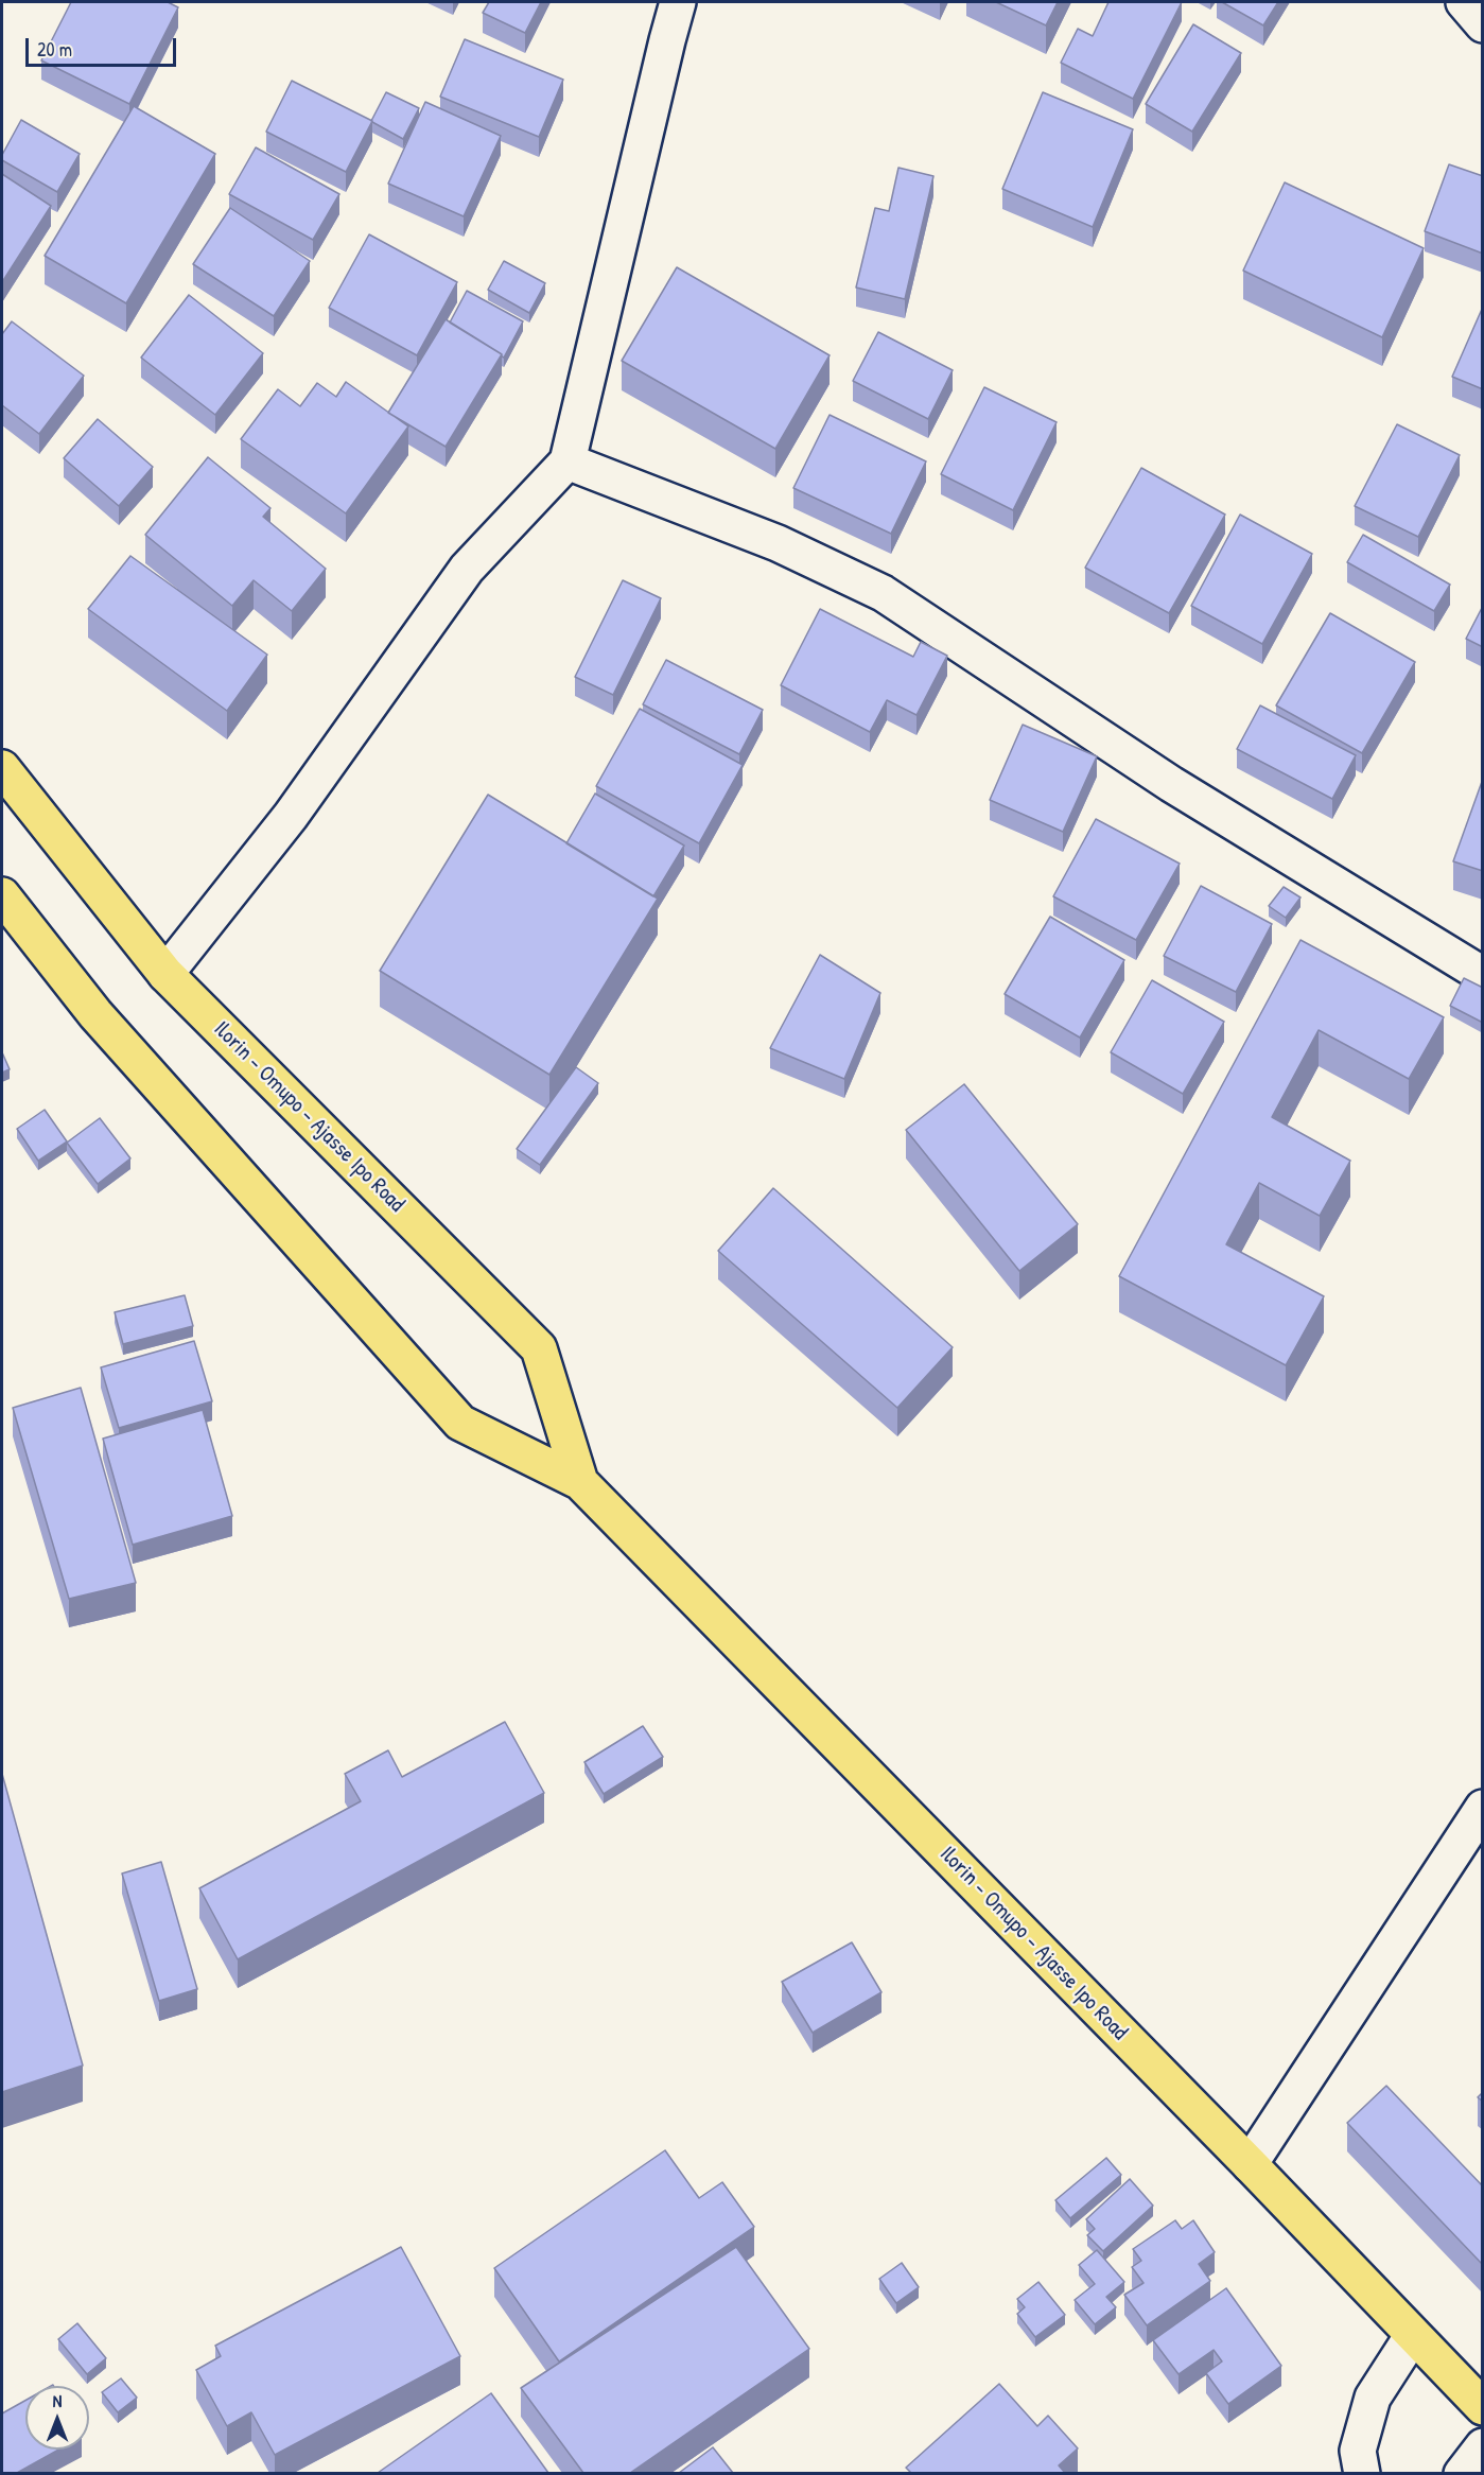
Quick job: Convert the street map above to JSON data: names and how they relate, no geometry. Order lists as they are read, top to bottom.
{
  "streets": {
    "highway": ["Ilorin - Omupo - Ajasse Ipo Road"]
  },
  "scale_bar": "20 m",
  "north": "top"
}
